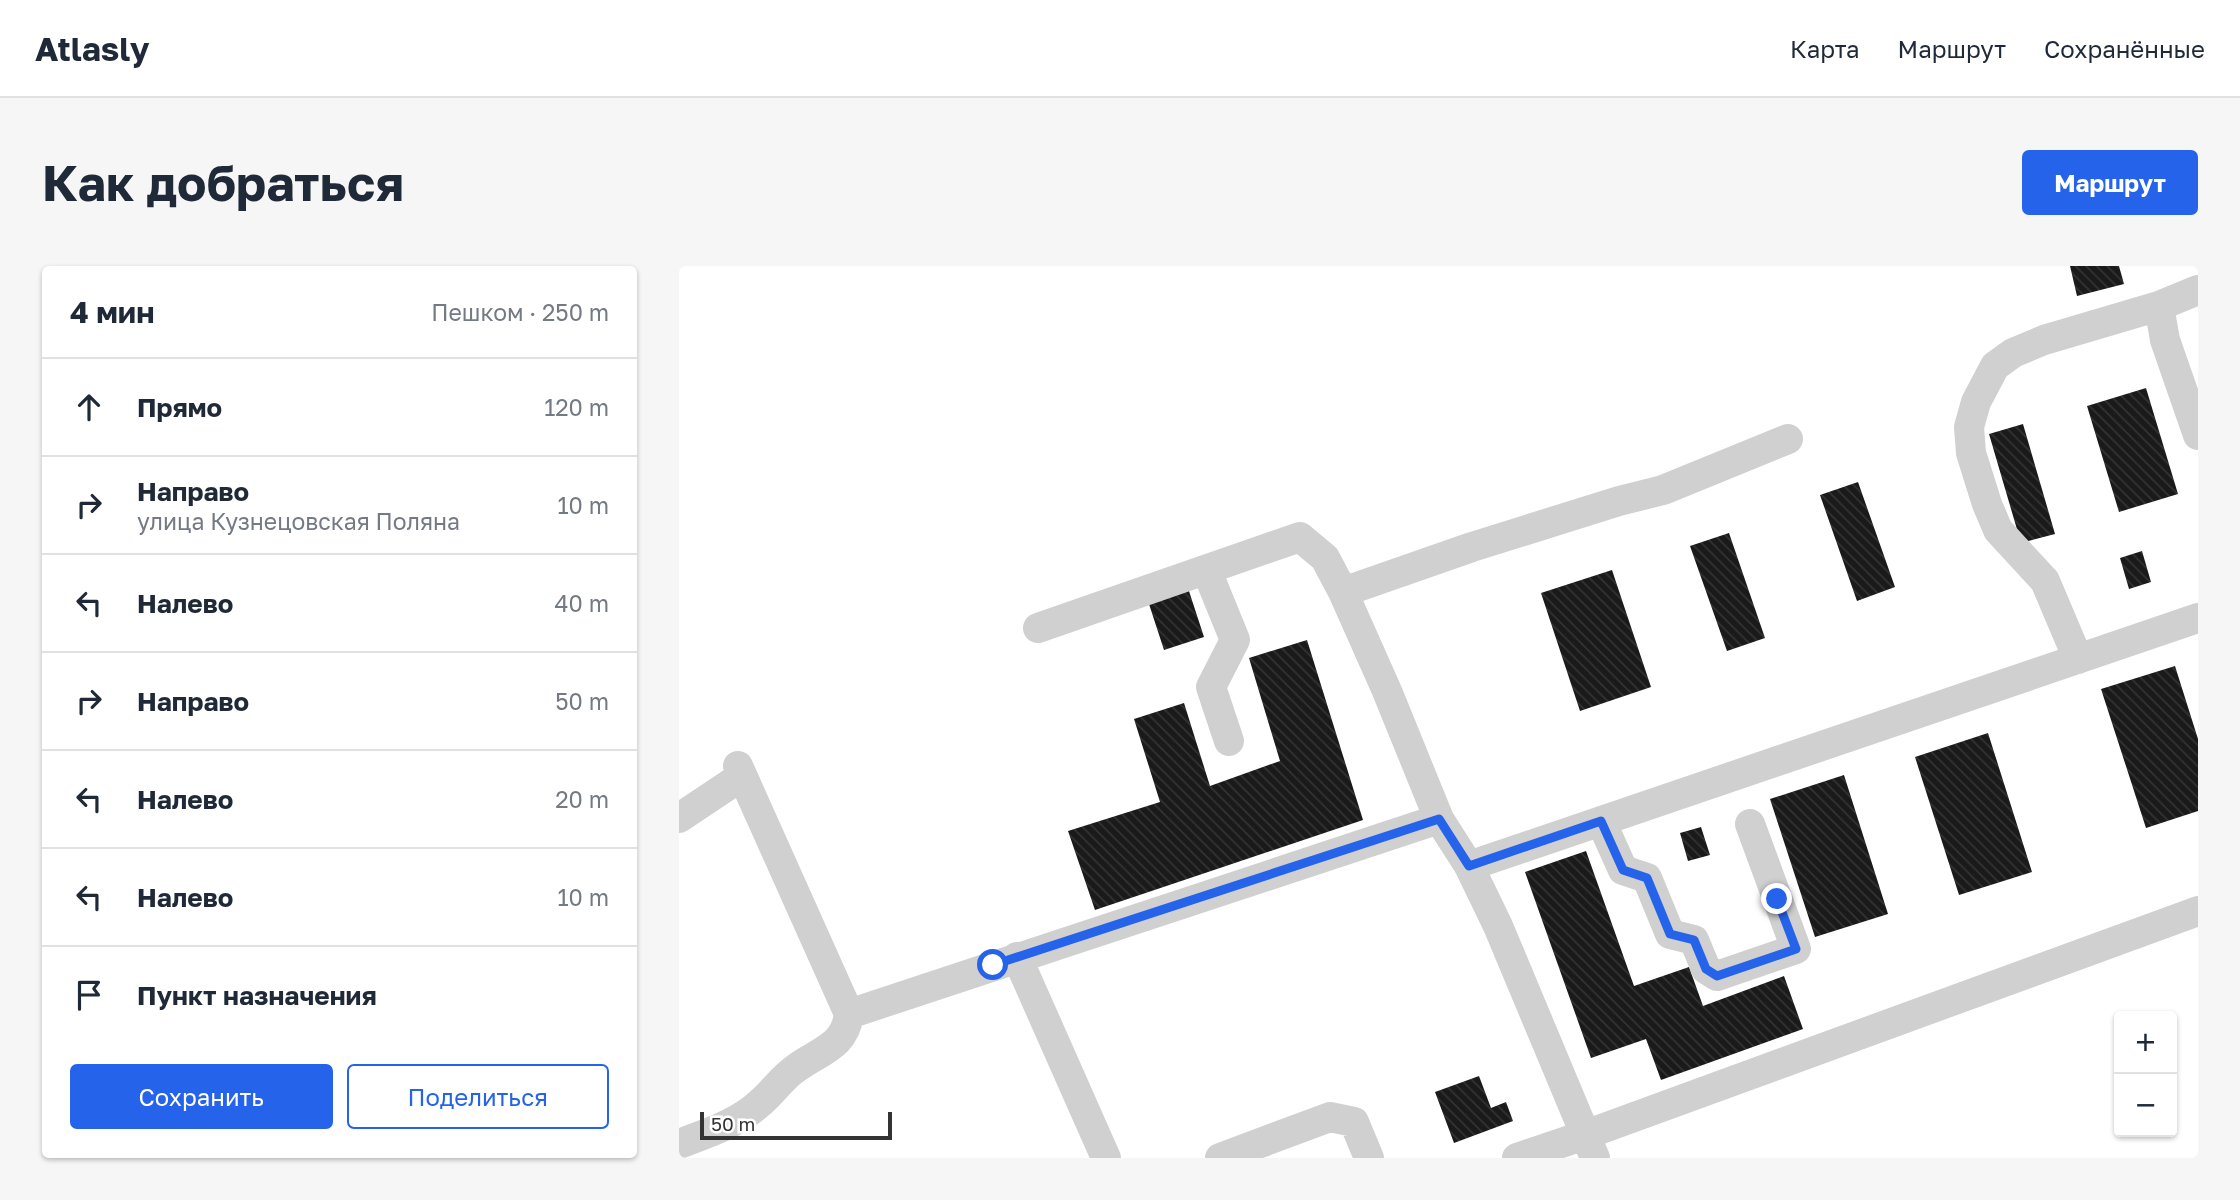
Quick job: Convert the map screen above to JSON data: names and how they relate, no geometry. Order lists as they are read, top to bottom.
{
  "scale_bar": "50 m",
  "page": {
    "header": "Atlasly",
    "nav": ["Карта", "Маршрут", "Сохранённые"],
    "buttons": [
      "Маршрут",
      ["Сохранить", "Поделиться"]
    ],
    "title": "Как добраться",
    "heading": ["4 мин", "Пешком · 250 m"],
    "list": [
      ["Прямо", "120 m"],
      ["Направо", "улица Кузнецовская Поляна", "10 m"],
      ["Налево", "40 m"],
      ["Направо", "50 m"],
      ["Налево", "20 m"],
      ["Налево", "10 m"],
      "Пункт назначения"
    ],
    "map_buttons": ["+", "−"],
    "scale": "50 m"
  }
}
